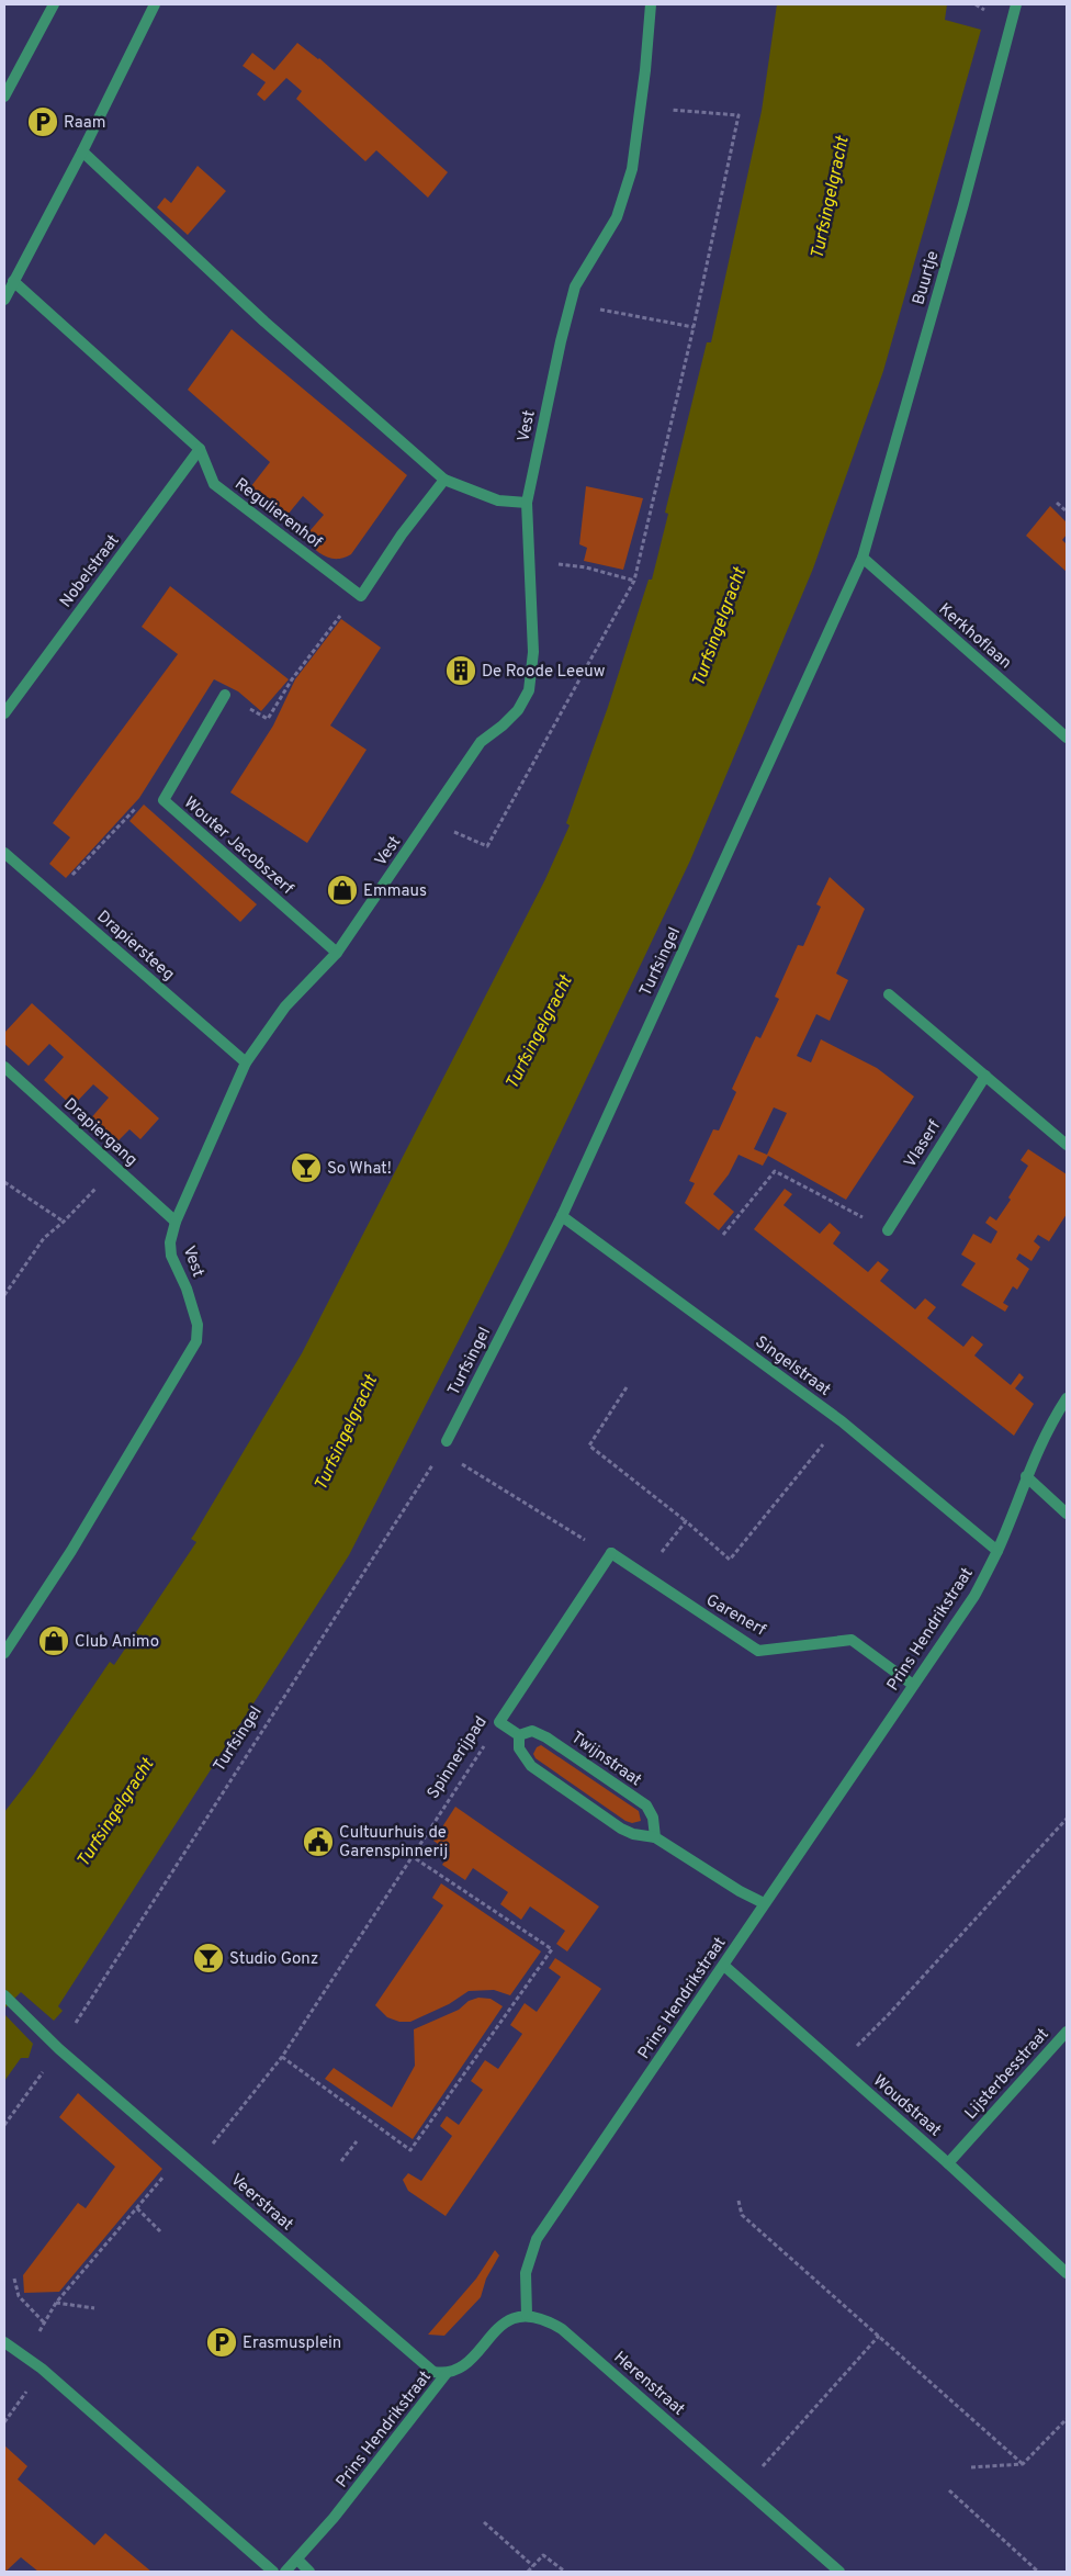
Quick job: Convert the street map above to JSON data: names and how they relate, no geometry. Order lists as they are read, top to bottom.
{
  "streets": {
    "street": [
      "Buurtje",
      "Vest",
      "Regulierenhof",
      "Nobelstraat",
      "Kerkhoflaan",
      "Wouter Jacobszerf",
      "Drapiersteeg",
      "Turfsingel",
      "Drapiergang",
      "Vlaserf",
      "Singelstraat",
      "Garenerf",
      "Prins Hendrikstraat",
      "Spinnerijpad",
      "Twijnstraat",
      "Lijsterbesstraat",
      "Woudstraat",
      "Veerstraat",
      "Herenstraat"
    ]
  },
  "crossings": [
    ["Buurtje", "Kerkhoflaan"],
    ["Buurtje", "Turfsingel"],
    ["Vest", "Wouter Jacobszerf"],
    ["Vest", "Drapiersteeg"],
    ["Vest", "Drapiergang"],
    ["Regulierenhof", "Nobelstraat"],
    ["Kerkhoflaan", "Turfsingel"],
    ["Turfsingel", "Singelstraat"],
    ["Turfsingel", "Veerstraat"],
    ["Singelstraat", "Prins Hendrikstraat"],
    ["Garenerf", "Prins Hendrikstraat"],
    ["Garenerf", "Spinnerijpad"],
    ["Prins Hendrikstraat", "Woudstraat"],
    ["Prins Hendrikstraat", "Veerstraat"],
    ["Prins Hendrikstraat", "Herenstraat"],
    ["Spinnerijpad", "Veerstraat"],
    ["Lijsterbesstraat", "Woudstraat"]
  ],
  "water": ["Turfsingelgracht"],
  "places": {
    "parking": ["Raam", "Erasmusplein"],
    "building": ["De Roode Leeuw"],
    "shop": ["Emmaus", "Club Animo"],
    "bar": ["So What!", "Studio Gonz"],
    "public building": ["Cultuurhuis de Garenspinnerij"]
  }
}
